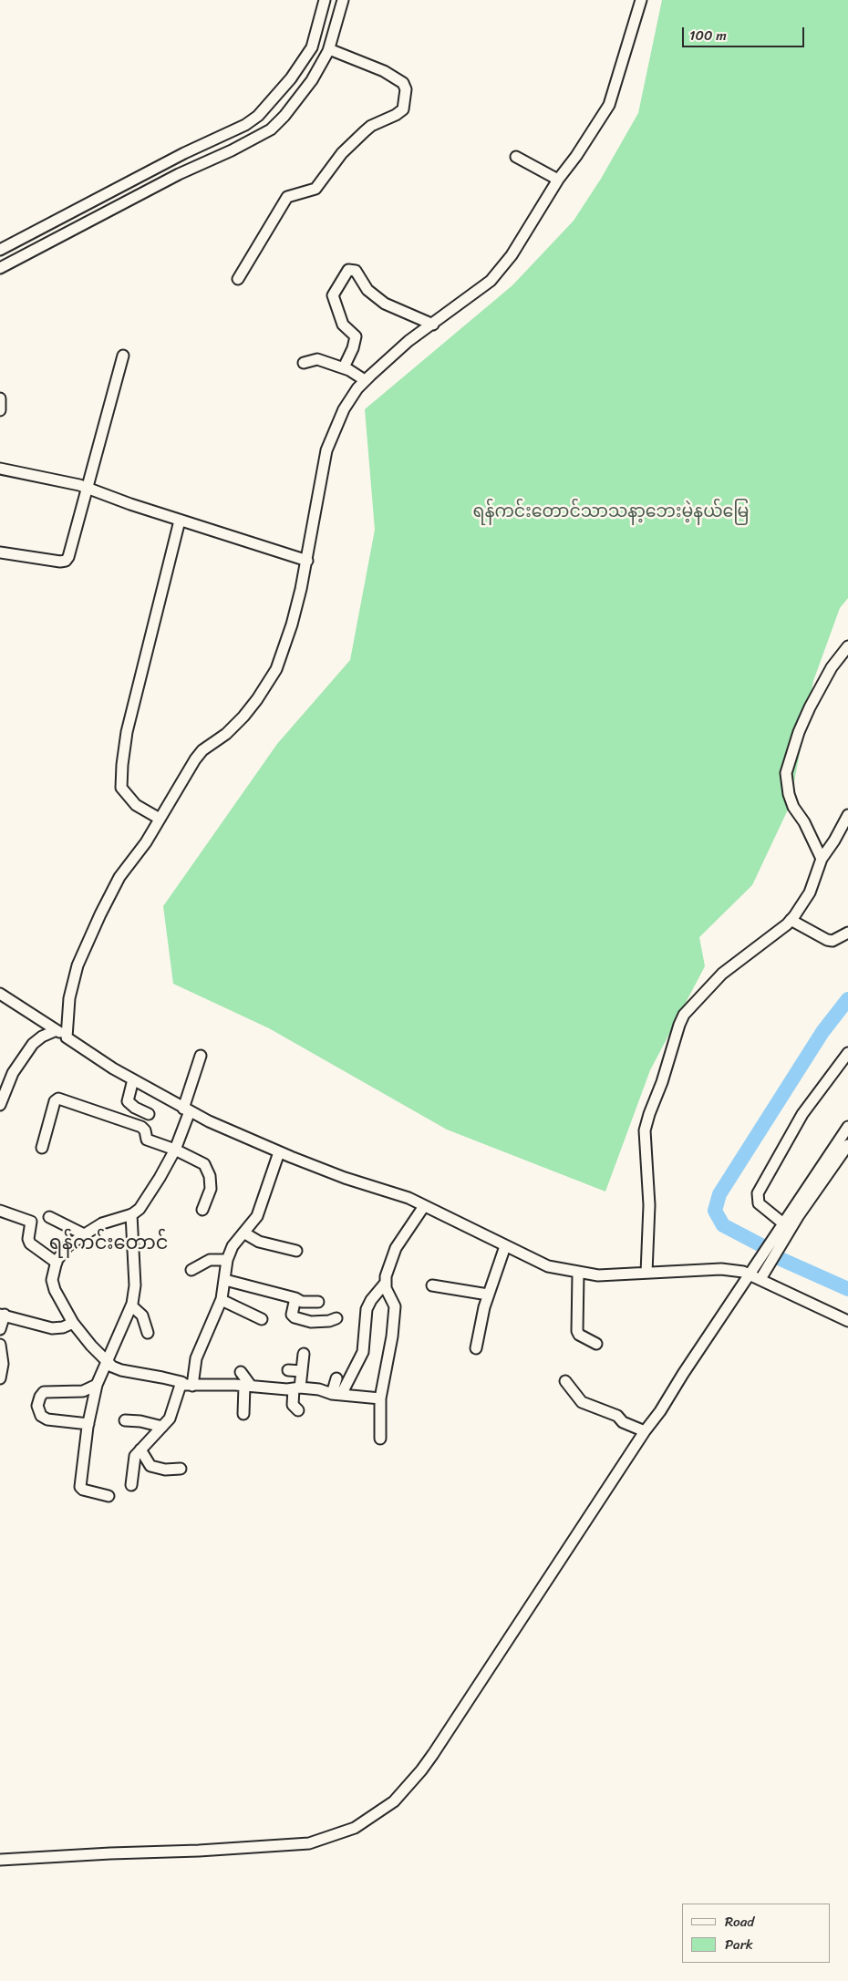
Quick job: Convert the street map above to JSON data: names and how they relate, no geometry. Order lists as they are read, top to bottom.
{
  "districts": ["ရန်ကင်းတောင်"],
  "parks": ["ရန်ကင်းတောင်သာသနာ့ဘေးမဲ့နယ်မြေ"],
  "legend": ["Road", "Park"],
  "scale_bar": "100 m"
}
